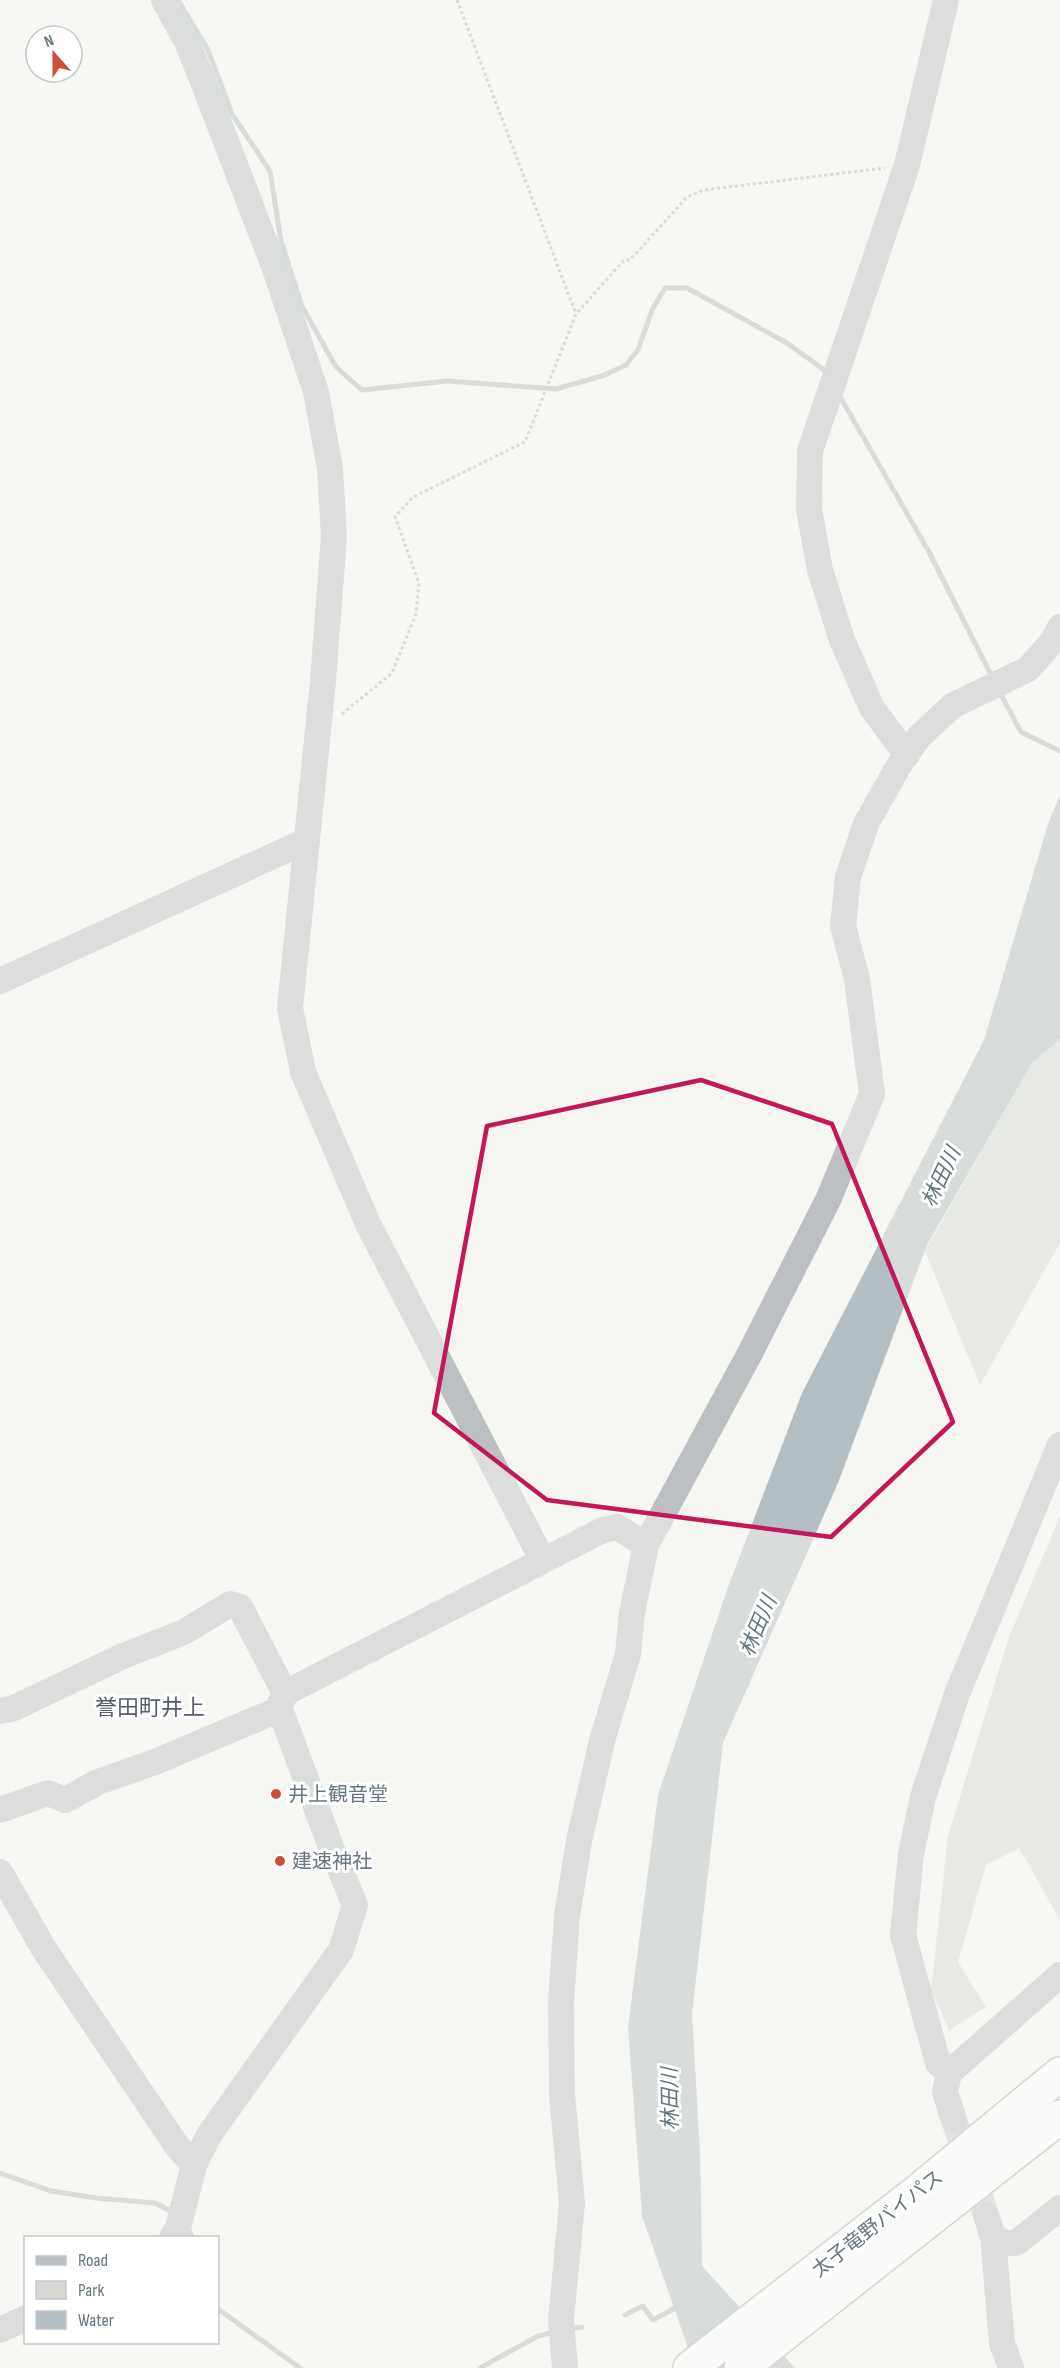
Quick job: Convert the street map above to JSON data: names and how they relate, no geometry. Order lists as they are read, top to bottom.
{
  "streets": {
    "highway": ["太子竜野バイパス"]
  },
  "districts": ["誉田町井上"],
  "water": ["林田川"],
  "places": ["井上観音堂", "建速神社"],
  "legend": ["Road", "Park", "Water"],
  "north": "top"
}
